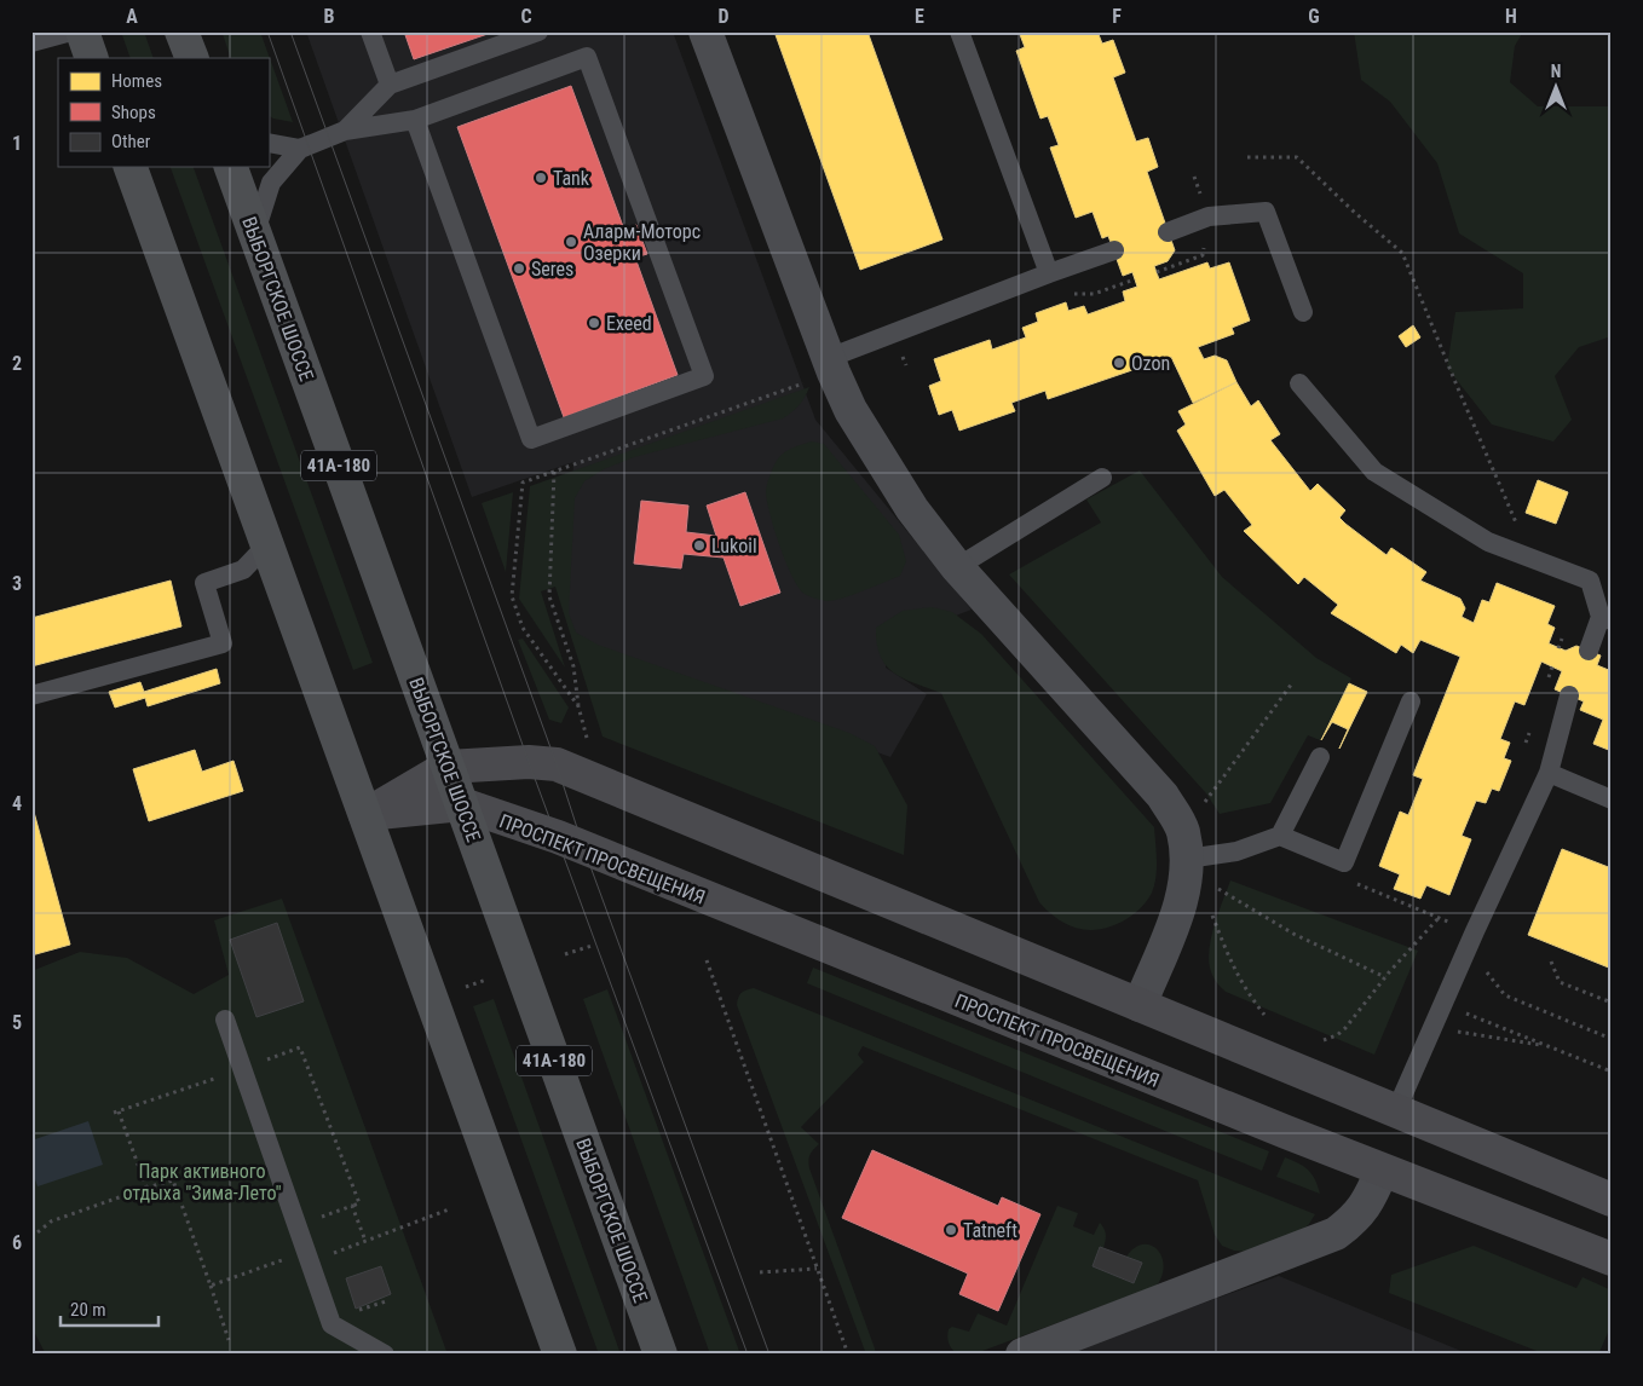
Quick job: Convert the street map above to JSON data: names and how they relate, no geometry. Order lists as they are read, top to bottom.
{
  "streets": {
    "main road": ["ВЫБОРГСКОЕ ШОССЕ", "41А-180", "ПРОСПЕКТ ПРОСВЕЩЕНИЯ"]
  },
  "crossings": [
    ["ВЫБОРГСКОЕ ШОССЕ", "ПРОСПЕКТ ПРОСВЕЩЕНИЯ"]
  ],
  "parks": ["Парк активного отдыха \"Зима-Лето\""],
  "places": [
    "Tank",
    "Аларм-Моторс Озерки",
    "Seres",
    "Exeed",
    "Ozon",
    "Lukoil",
    "Tatneft"
  ],
  "legend": ["Homes", "Shops", "Other"],
  "scale_bar": "20 m",
  "north": "top",
  "grid": {
    "columns": [
      "A",
      "B",
      "C",
      "D",
      "E",
      "F",
      "G",
      "H"
    ],
    "rows": [
      "1",
      "2",
      "3",
      "4",
      "5",
      "6"
    ]
  }
}
